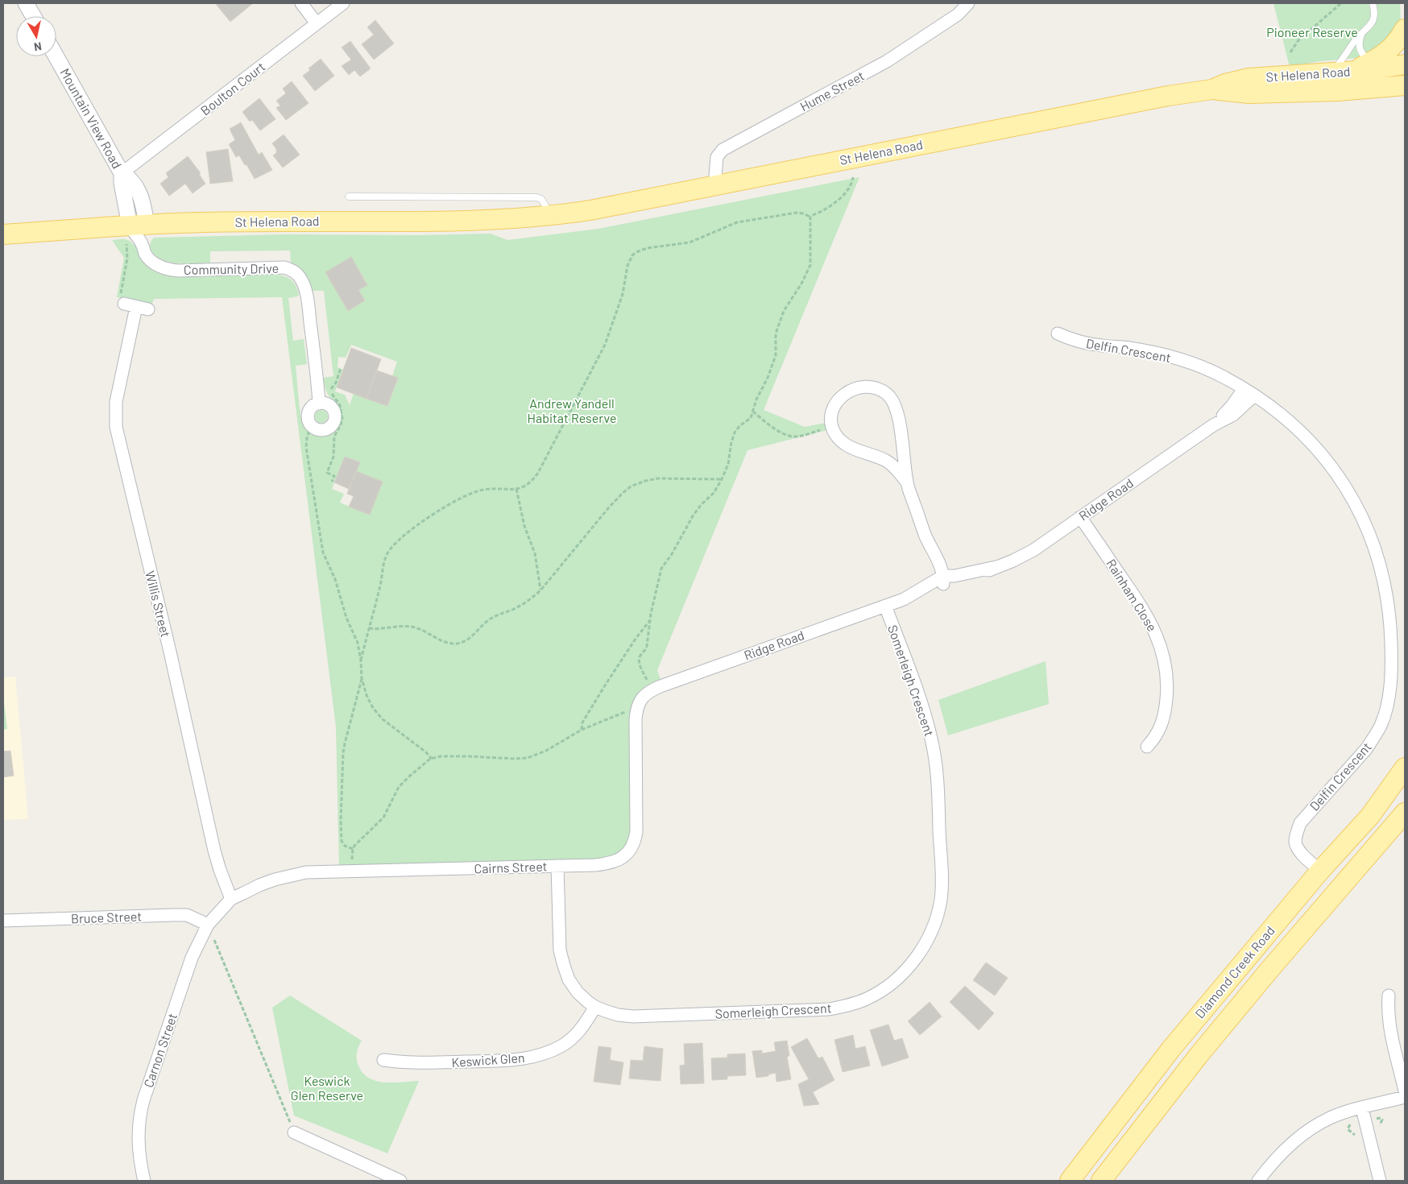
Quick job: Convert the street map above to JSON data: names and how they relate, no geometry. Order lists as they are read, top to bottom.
{
  "streets": {
    "main road": ["St Helena Road", "Delfin Crescent", "Diamond Creek Road"],
    "street": [
      "Boulton Court",
      "Hume Street",
      "Mountain View Road",
      "Community Drive",
      "Ridge Road",
      "Rainham Close",
      "Willis Street",
      "Somerleigh Crescent",
      "Cairns Street",
      "Bruce Street",
      "Carnon Street",
      "Keswick Glen"
    ]
  },
  "crossings": [
    ["St Helena Road", "Hume Street"],
    ["St Helena Road", "Mountain View Road"],
    ["St Helena Road", "Community Drive"],
    ["Boulton Court", "Mountain View Road"],
    ["Mountain View Road", "Community Drive"],
    ["Delfin Crescent", "Ridge Road"],
    ["Delfin Crescent", "Diamond Creek Road"],
    ["Ridge Road", "Rainham Close"],
    ["Ridge Road", "Somerleigh Crescent"],
    ["Willis Street", "Cairns Street"],
    ["Somerleigh Crescent", "Cairns Street"],
    ["Somerleigh Crescent", "Keswick Glen"],
    ["Bruce Street", "Carnon Street"]
  ],
  "parks": ["Pioneer Reserve", "Andrew Yandell Habitat Reserve", "Keswick Glen Reserve"],
  "north": "bottom"
}
